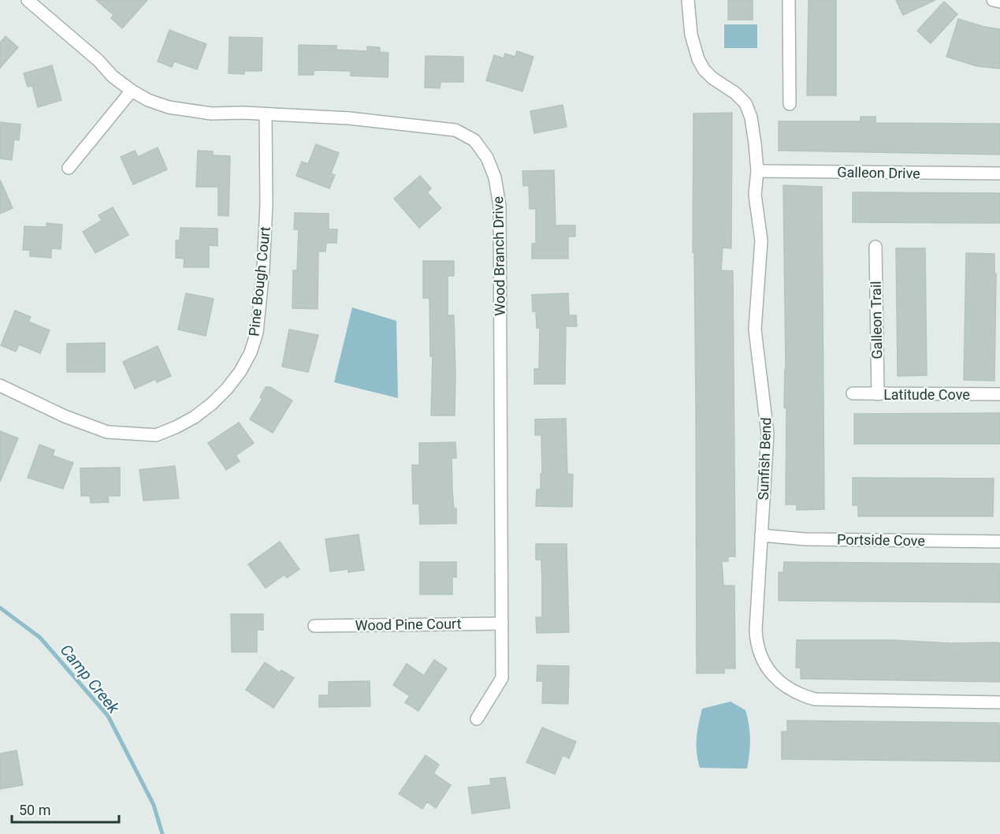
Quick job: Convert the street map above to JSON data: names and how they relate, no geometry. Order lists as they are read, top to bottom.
{
  "streets": {
    "street": [
      "Galleon Drive",
      "Wood Branch Drive",
      "Pine Bough Court",
      "Galleon Trail",
      "Latitude Cove",
      "Sunfish Bend",
      "Portside Cove",
      "Wood Pine Court"
    ]
  },
  "crossings": [
    ["Galleon Drive", "Sunfish Bend"],
    ["Wood Branch Drive", "Pine Bough Court"],
    ["Wood Branch Drive", "Wood Pine Court"],
    ["Galleon Trail", "Latitude Cove"],
    ["Sunfish Bend", "Portside Cove"]
  ],
  "water": ["Camp Creek"],
  "scale_bar": "50 m"
}
